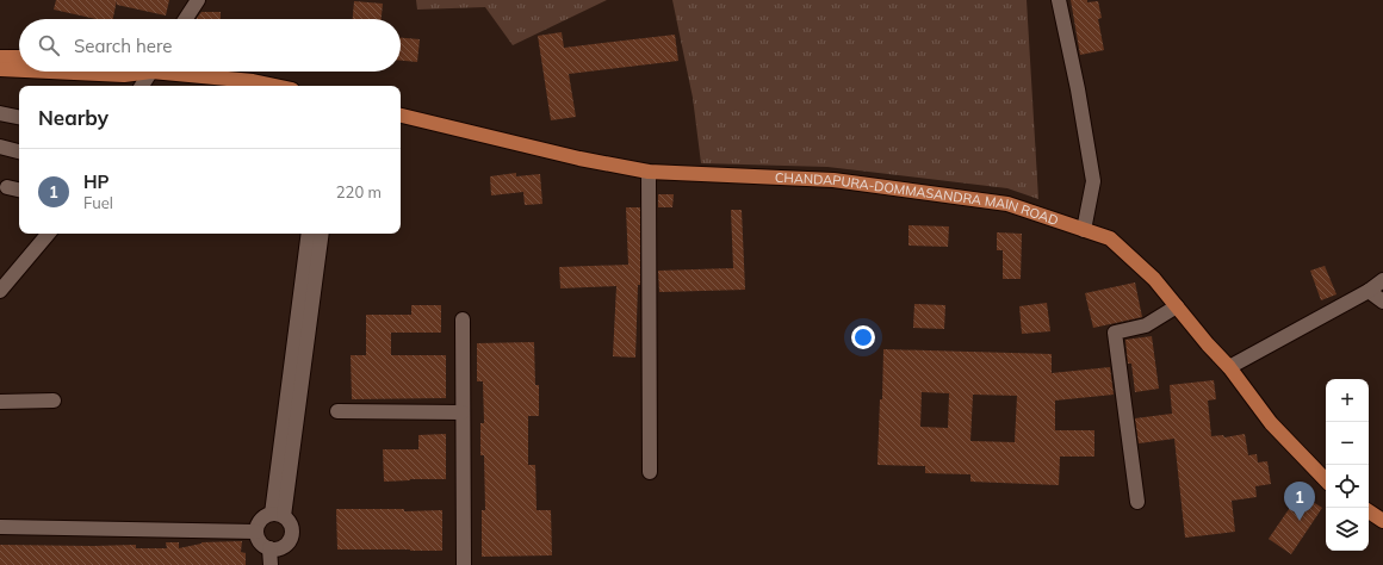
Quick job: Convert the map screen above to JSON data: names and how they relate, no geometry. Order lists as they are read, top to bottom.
{
  "streets": {
    "main road": ["CHANDAPURA-DOMMASANDRA MAIN ROAD"]
  },
  "page": {
    "search": "Search here",
    "heading": "Nearby",
    "list": [
      {
        "mark": "1",
        "name": "HP",
        "note": "Fuel",
        "value": "220 m"
      }
    ],
    "map_buttons": ["+", "−"],
    "pins": "1"
  }
}
